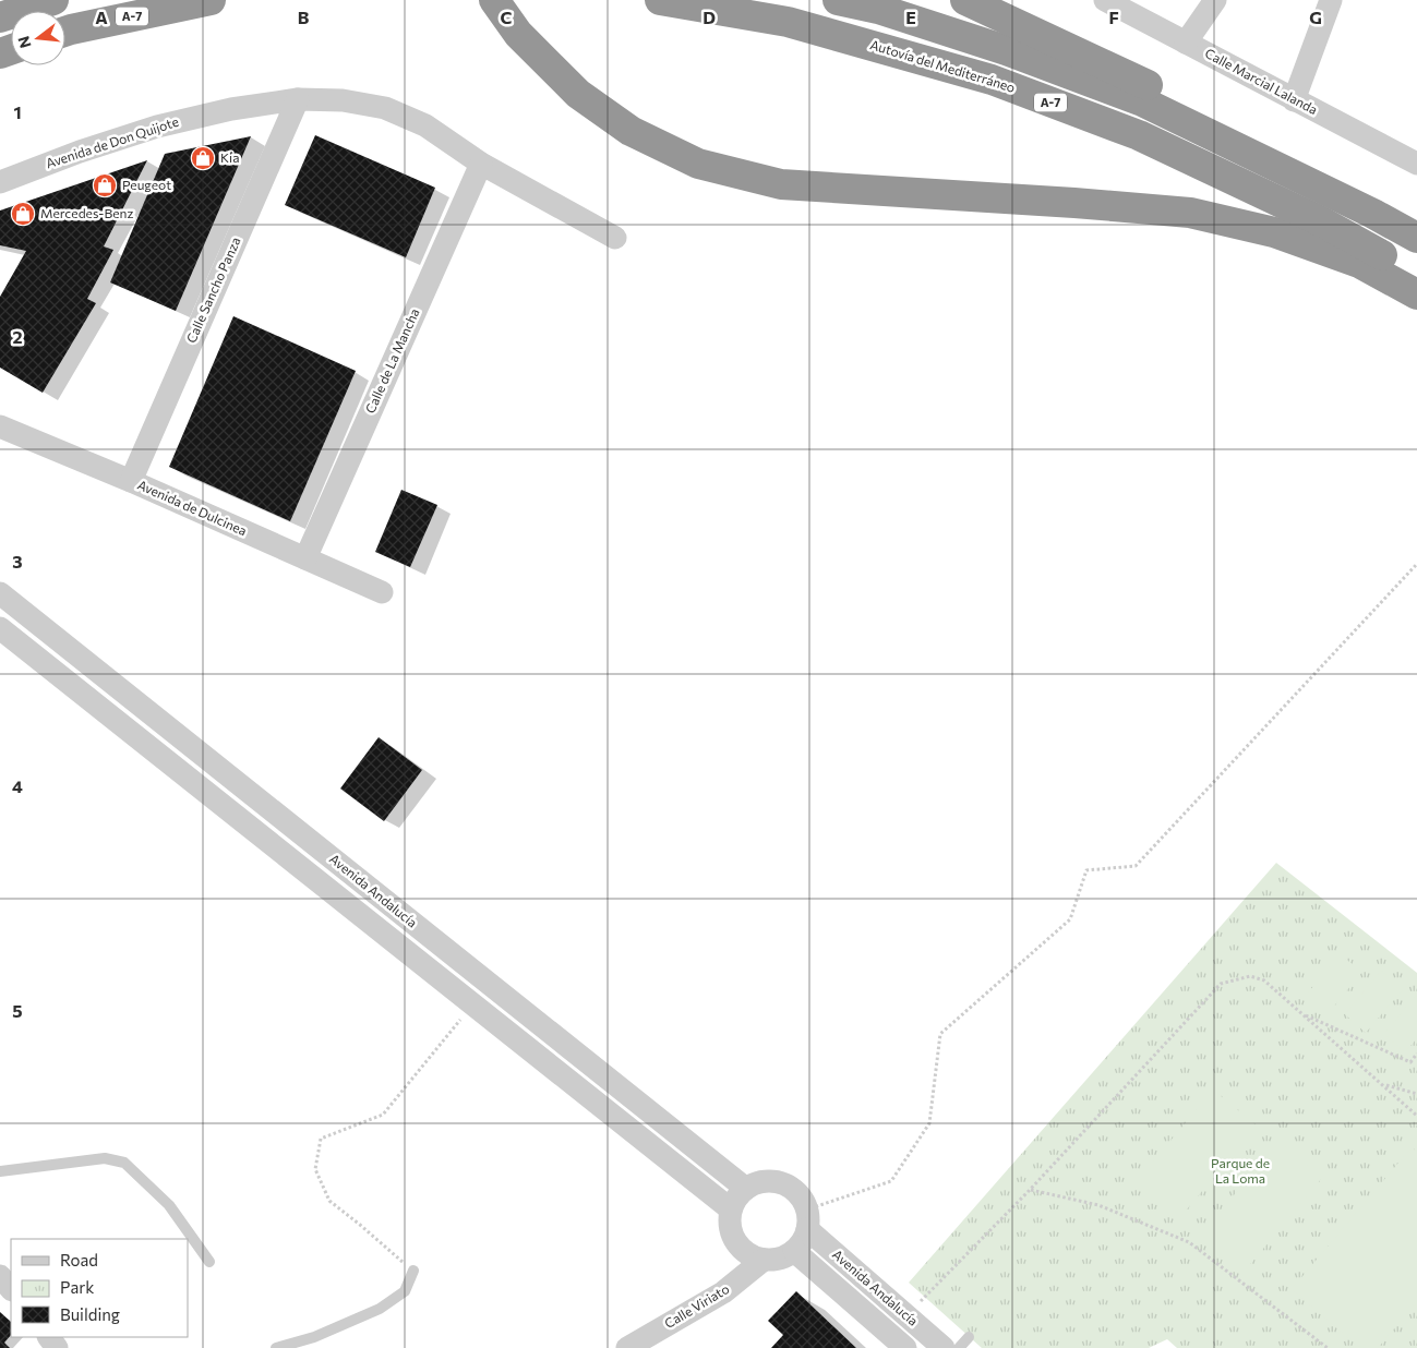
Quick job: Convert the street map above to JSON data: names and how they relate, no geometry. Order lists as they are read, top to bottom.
{
  "streets": {
    "highway": ["A-7", "Autovía del Mediterráneo"],
    "street": [
      "Calle Marcial Lalanda",
      "Avenida de Don Quijote",
      "Calle Sancho Panza",
      "Calle de La Mancha",
      "Avenida de Dulcinea",
      "Avenida Andalucía",
      "Calle Viriato"
    ]
  },
  "crossings": [
    ["Avenida de Don Quijote", "Calle Sancho Panza"],
    ["Avenida de Don Quijote", "Calle de La Mancha"],
    ["Calle Sancho Panza", "Avenida de Dulcinea"],
    ["Calle de La Mancha", "Avenida de Dulcinea"],
    ["Avenida Andalucía", "Calle Viriato"]
  ],
  "parks": ["Parque de La Loma"],
  "places": {
    "shop": ["Kia", "Peugeot", "Mercedes-Benz"]
  },
  "legend": ["Road", "Park", "Building"],
  "north": "left",
  "grid": {
    "columns": [
      "A",
      "B",
      "C",
      "D",
      "E",
      "F",
      "G"
    ],
    "rows": [
      "1",
      "2",
      "3",
      "4",
      "5"
    ]
  }
}
